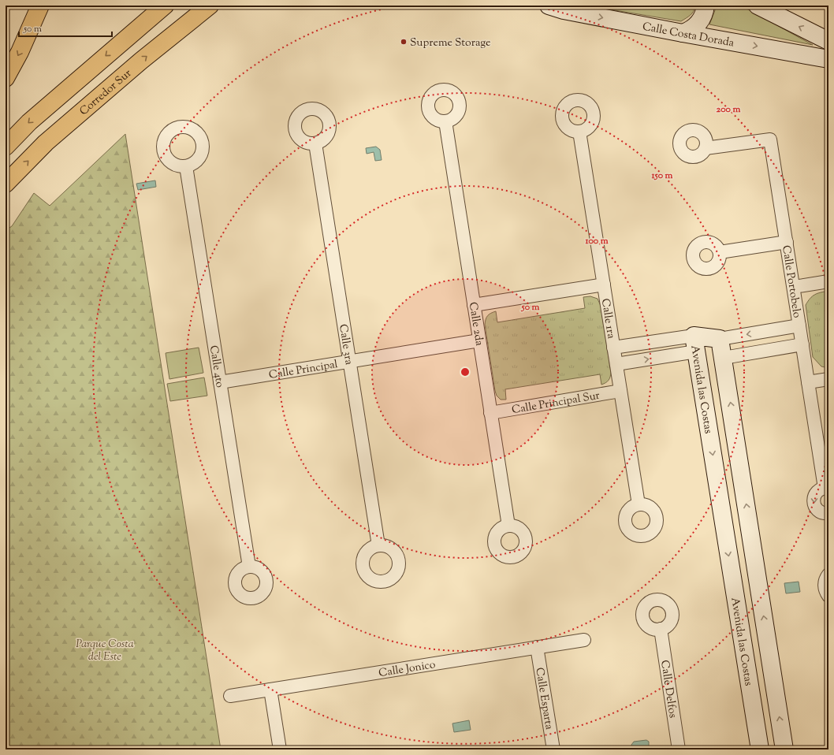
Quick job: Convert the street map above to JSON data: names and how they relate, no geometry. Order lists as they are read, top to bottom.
{
  "streets": {
    "highway": ["Corredor Sur"],
    "street": [
      "Calle Costa Dorada",
      "Calle Portobelo",
      "Calle 1ra",
      "Calle 2da",
      "Calle 3ra",
      "Calle 4to",
      "Calle Principal",
      "Avenida las Costas",
      "Calle Principal Sur",
      "Calle Jonico",
      "Calle Delfos",
      "Calle Esparta"
    ]
  },
  "crossings": [
    ["Calle 1ra", "Calle Principal Sur"],
    ["Calle 2da", "Calle Principal"],
    ["Calle 2da", "Calle Principal Sur"],
    ["Calle 3ra", "Calle Principal"],
    ["Calle 4to", "Calle Principal"],
    ["Calle Jonico", "Calle Esparta"]
  ],
  "one_way": ["Calle Costa Dorada"],
  "parks": ["Parque Costa del Este"],
  "places": ["Supreme Storage"],
  "scale_bar": "50 m",
  "rings": [
    "200 m",
    "150 m",
    "100 m",
    "50 m"
  ]
}
